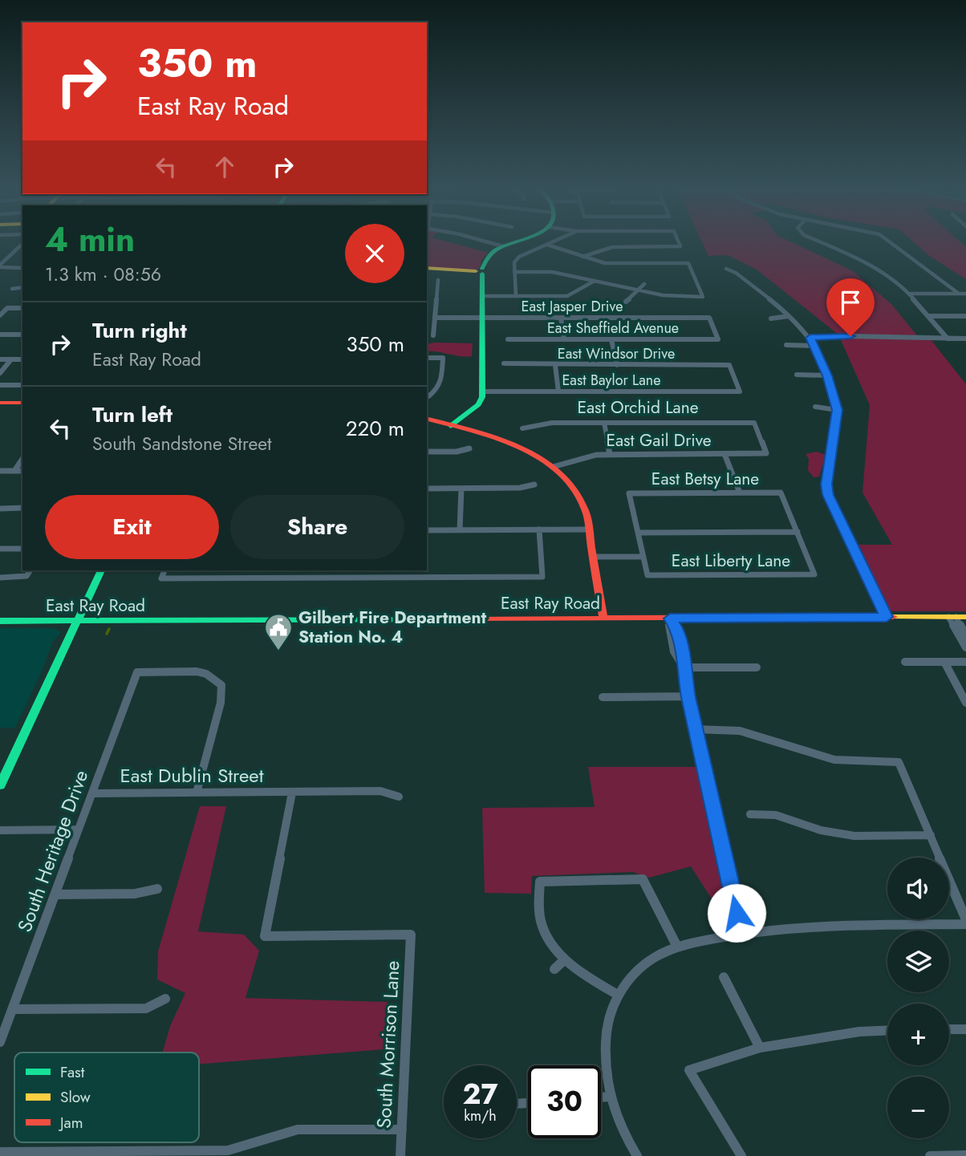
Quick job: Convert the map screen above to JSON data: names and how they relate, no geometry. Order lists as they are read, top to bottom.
{
  "streets": {
    "street": [
      "East Jasper Drive",
      "East Sheffield Avenue",
      "East Windsor Drive",
      "East Baylor Lane",
      "East Orchid Lane",
      "East Gail Drive",
      "East Betsy Lane",
      "East Liberty Lane",
      "East Ray Road",
      "East Dublin Street",
      "South Heritage Drive",
      "South Morrison Lane"
    ]
  },
  "crossings": [
    ["East Jasper Drive", "East Sheffield Avenue"],
    ["East Windsor Drive", "East Baylor Lane"],
    ["East Orchid Lane", "East Gail Drive"],
    ["East Betsy Lane", "East Liberty Lane"],
    ["East Dublin Street", "South Heritage Drive"],
    ["East Dublin Street", "South Morrison Lane"]
  ],
  "places": {
    "public building": ["Gilbert Fire Department Station No. 4"]
  },
  "legend": ["Fast", "Slow", "Jam"],
  "page": {
    "turn": ["350 m", "East Ray Road"],
    "heading": ["4 min", "1.3 km · 08:56"],
    "list": [
      {
        "name": "Turn right",
        "note": "East Ray Road",
        "value": "350 m"
      },
      {
        "name": "Turn left",
        "note": "South Sandstone Street",
        "value": "220 m"
      }
    ],
    "buttons": ["Exit", "Share"],
    "map_buttons": ["+", "−"],
    "speed": "27 km/h",
    "limit": "30"
  }
}
